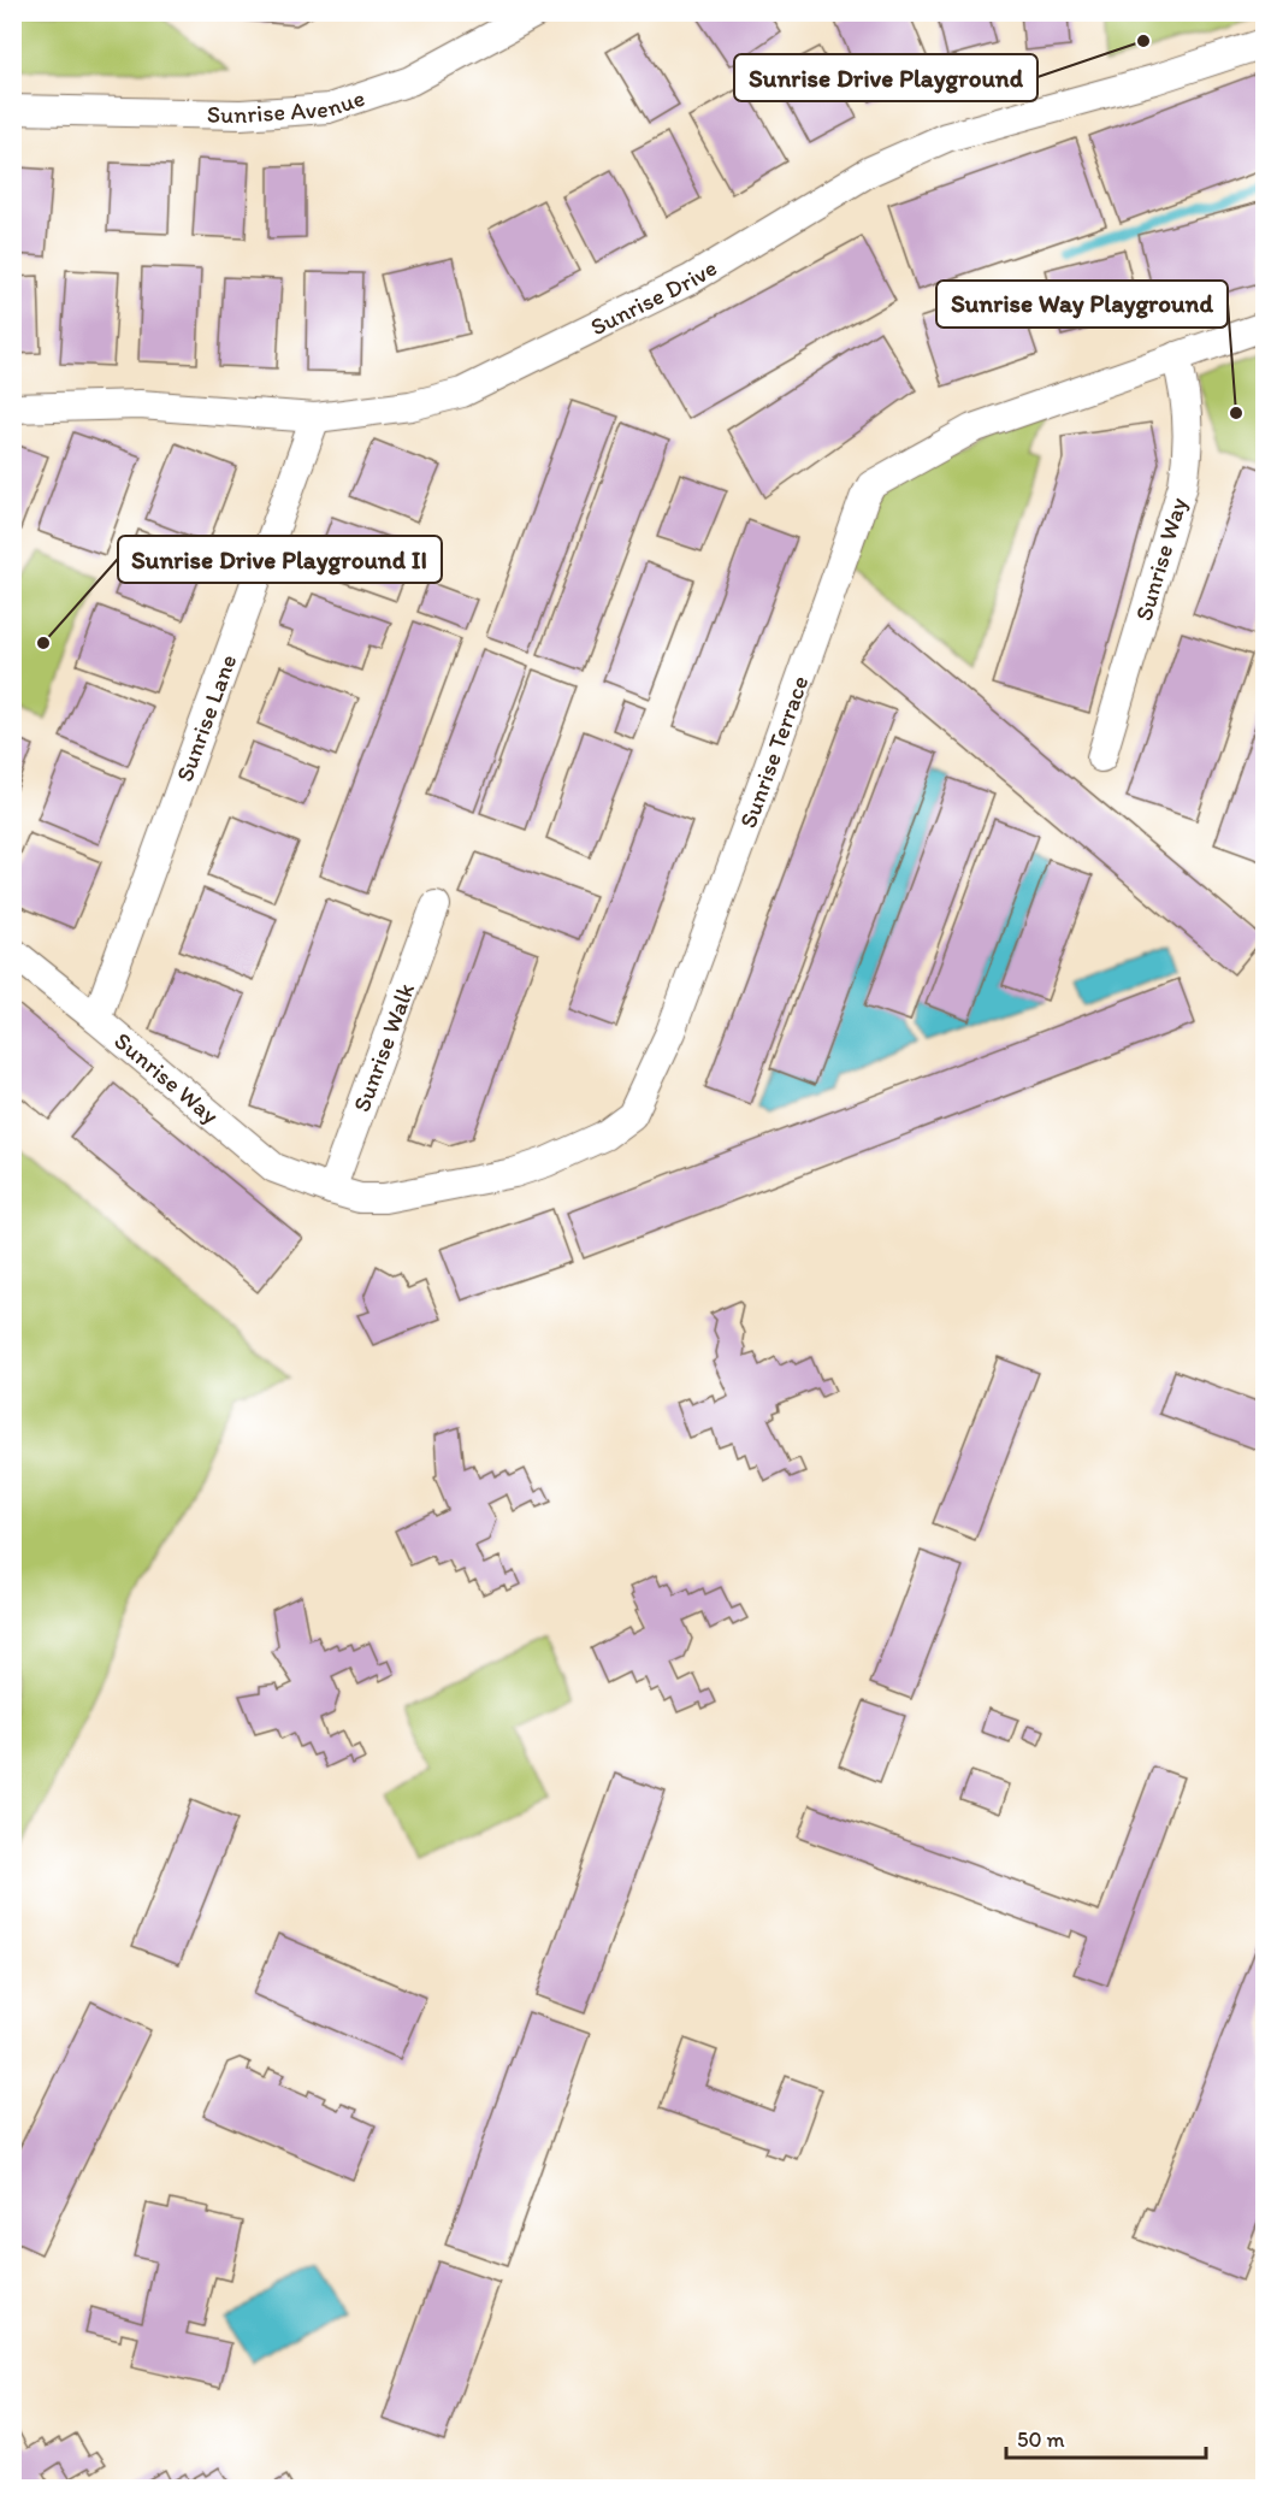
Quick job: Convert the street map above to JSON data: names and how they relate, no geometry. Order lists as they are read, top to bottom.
{
  "streets": {
    "street": [
      "Sunrise Avenue",
      "Sunrise Drive",
      "Sunrise Way",
      "Sunrise Lane",
      "Sunrise Terrace",
      "Sunrise Walk"
    ]
  },
  "crossings": [
    ["Sunrise Drive", "Sunrise Lane"],
    ["Sunrise Way", "Sunrise Lane"],
    ["Sunrise Way", "Sunrise Terrace"],
    ["Sunrise Way", "Sunrise Walk"],
    ["Sunrise Terrace", "Sunrise Walk"]
  ],
  "places": ["Sunrise Drive Playground", "Sunrise Way Playground", "Sunrise Drive Playground II"],
  "scale_bar": "50 m"
}
